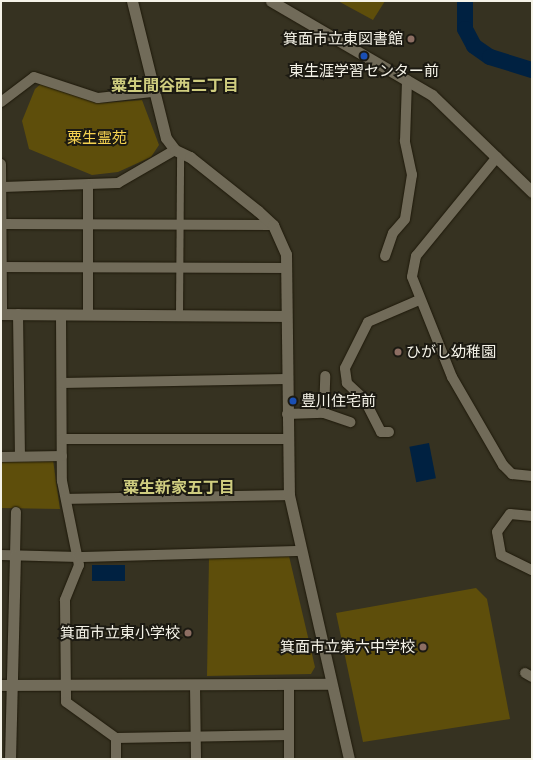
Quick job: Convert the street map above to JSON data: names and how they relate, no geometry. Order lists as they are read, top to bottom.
{
  "districts": ["粟生間谷西二丁目", "粟生新家五丁目"],
  "parks": ["粟生霊苑"],
  "places": [
    "箕面市立東図書館",
    "東生涯学習センター前",
    "ひがし幼稚園",
    "豊川住宅前",
    "箕面市立東小学校",
    "箕面市立第六中学校"
  ]
}
